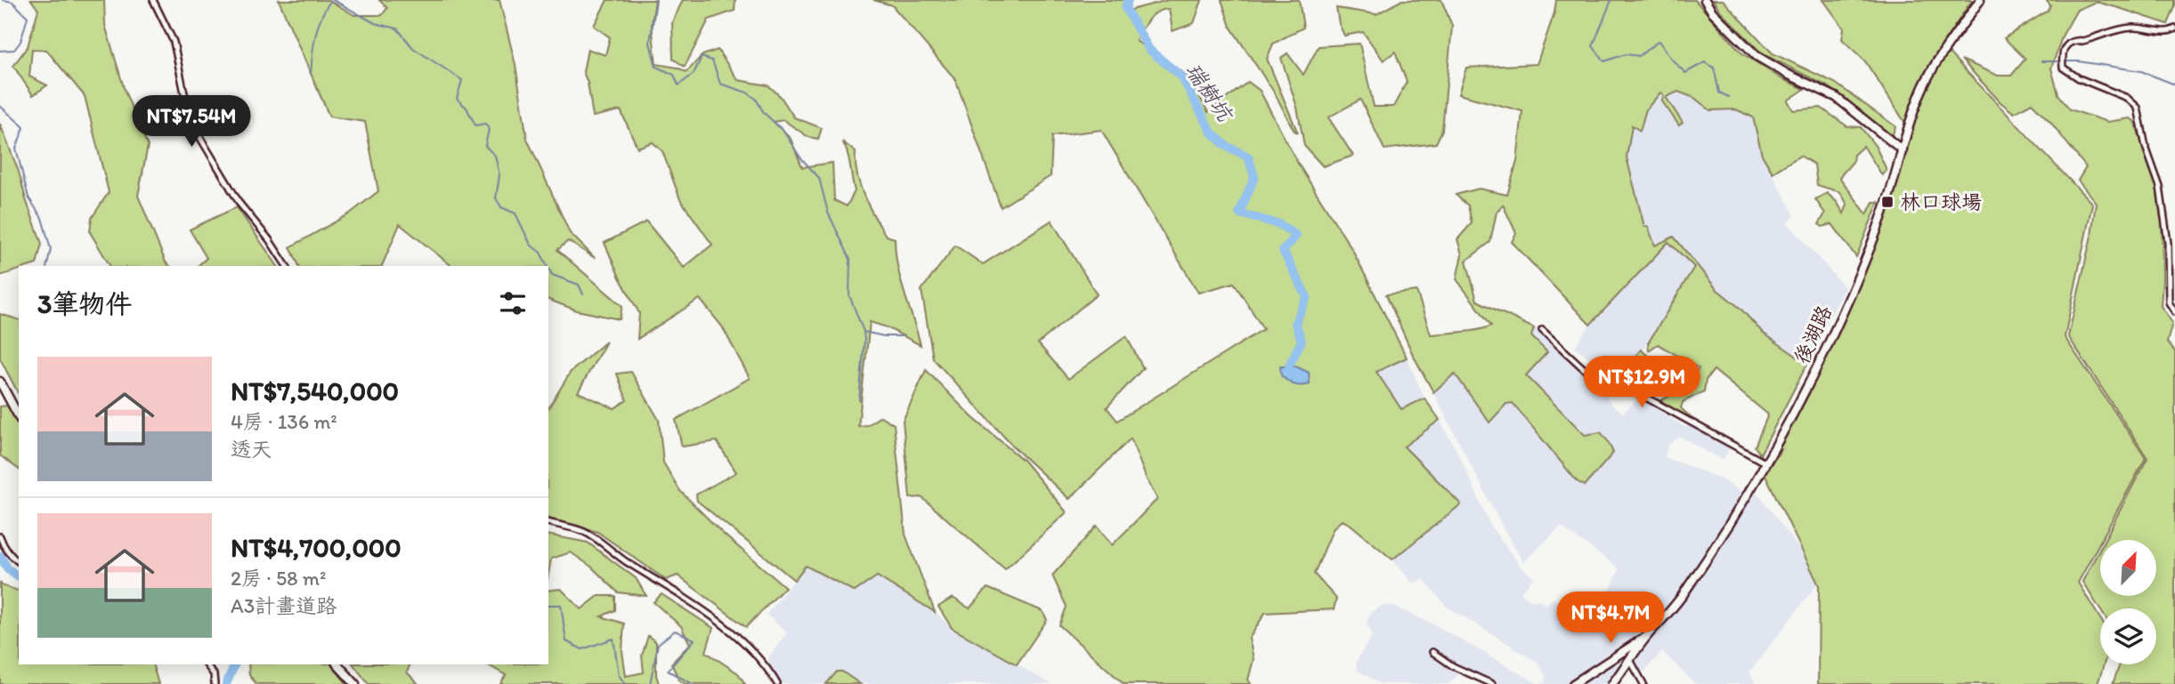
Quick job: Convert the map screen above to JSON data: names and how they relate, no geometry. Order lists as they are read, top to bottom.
{
  "streets": {
    "main road": ["後湖路"]
  },
  "water": ["瑞樹坑"],
  "places": {
    "transit": ["林口球場"]
  },
  "north": "top right",
  "page": {
    "price": ["NT$7.54M", "NT$12.9M", "NT$4.7M"],
    "heading": "3筆物件",
    "list": [
      {
        "name": "NT$7,540,000",
        "note": "4房 · 136 m² · 透天"
      },
      {
        "name": "NT$4,700,000",
        "note": "2房 · 58 m² · A3計畫道路"
      }
    ]
  }
}
